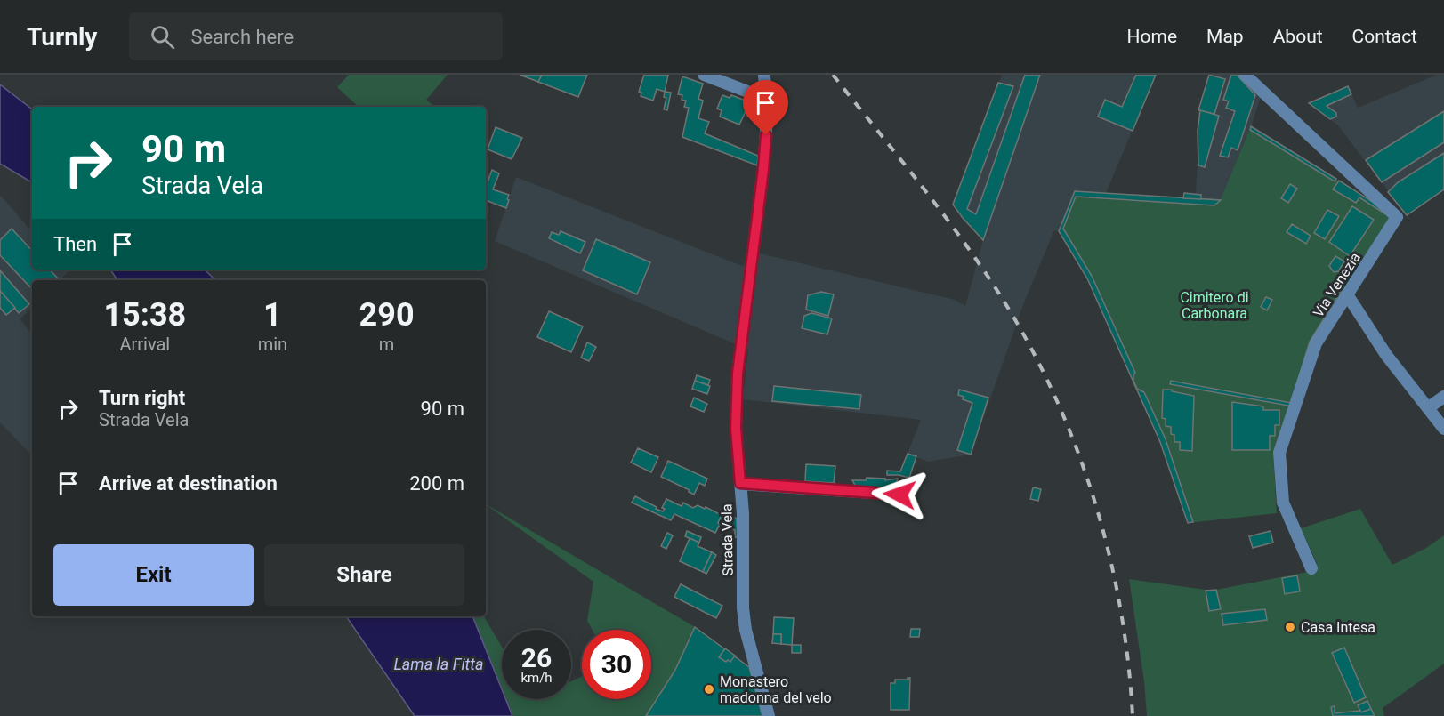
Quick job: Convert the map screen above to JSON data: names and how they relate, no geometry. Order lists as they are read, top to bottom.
{
  "streets": {
    "street": ["Via Venezia", "Strada Vela"]
  },
  "water": ["Lama la Fitta"],
  "parks": ["Cimitero di Carbonara"],
  "places": ["Casa Intesa", "Monastero madonna del velo"],
  "page": {
    "header": "Turnly",
    "search": "Search here",
    "nav": [
      "Home",
      "Map",
      "About",
      "Contact"
    ],
    "turn": ["90 m", "Strada Vela"],
    "then": "Then",
    "eta": [
      "15:38",
      "Arrival",
      "1",
      "min",
      "290",
      "m"
    ],
    "list": [
      {
        "name": "Turn right",
        "note": "Strada Vela",
        "value": "90 m"
      },
      {
        "name": "Arrive at destination",
        "value": "200 m"
      }
    ],
    "buttons": ["Exit", "Share"],
    "speed": "26 km/h",
    "limit": "30"
  }
}
